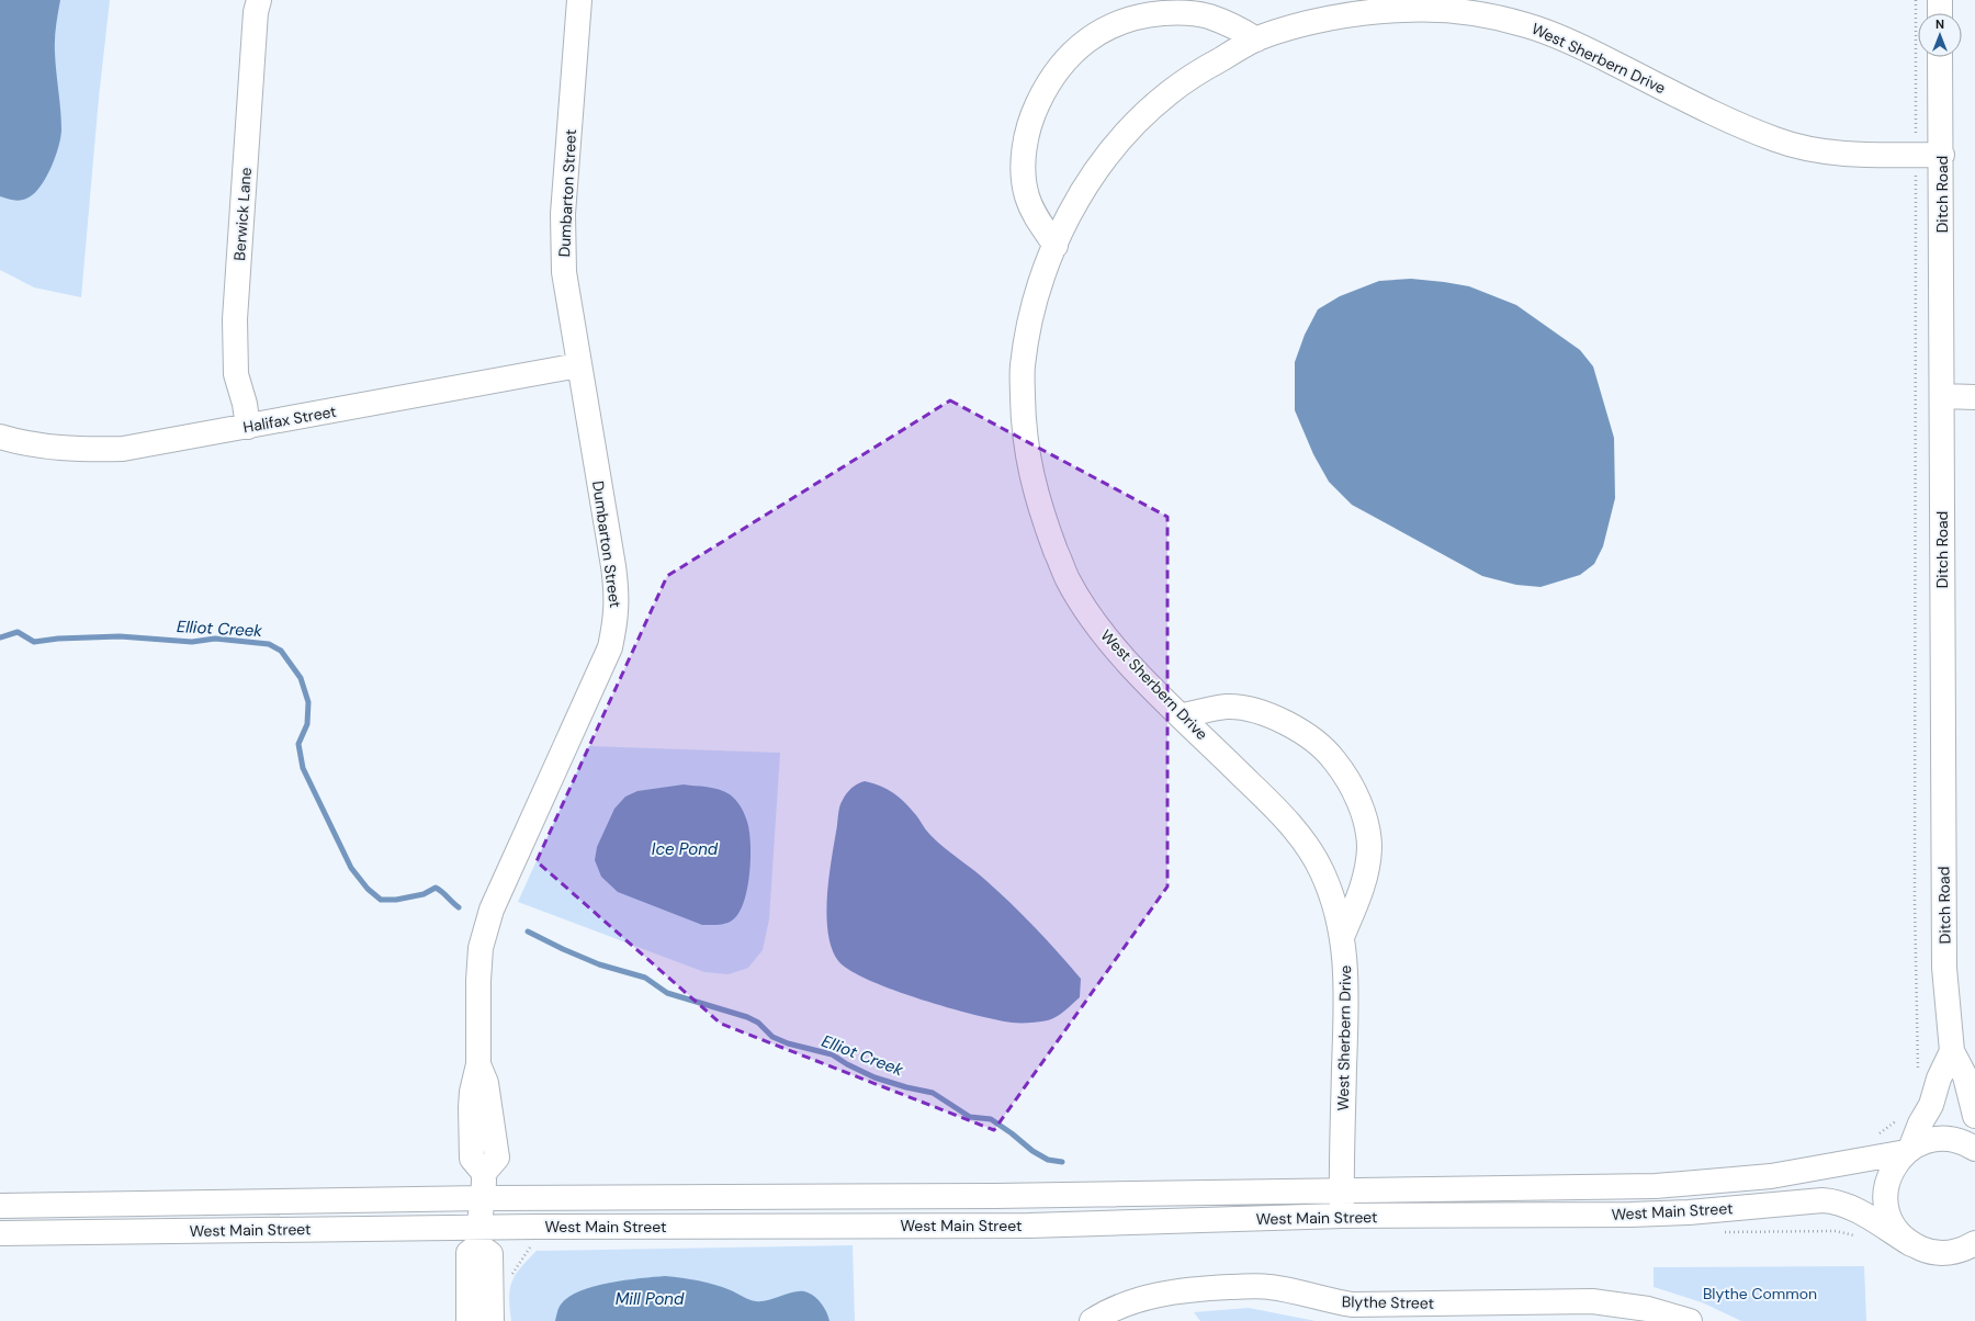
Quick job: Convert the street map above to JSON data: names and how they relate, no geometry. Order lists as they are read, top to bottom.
{
  "streets": {
    "street": [
      "West Sherbern Drive",
      "Dumbarton Street",
      "Ditch Road",
      "Berwick Lane",
      "Halifax Street",
      "West Main Street",
      "Blythe Street"
    ]
  },
  "crossings": [
    ["West Sherbern Drive", "Ditch Road"],
    ["West Sherbern Drive", "West Main Street"],
    ["Dumbarton Street", "Halifax Street"],
    ["Dumbarton Street", "West Main Street"],
    ["Berwick Lane", "Halifax Street"]
  ],
  "water": ["Elliot Creek", "Ice Pond", "Mill Pond"],
  "parks": ["Blythe Common"],
  "north": "top"
}
